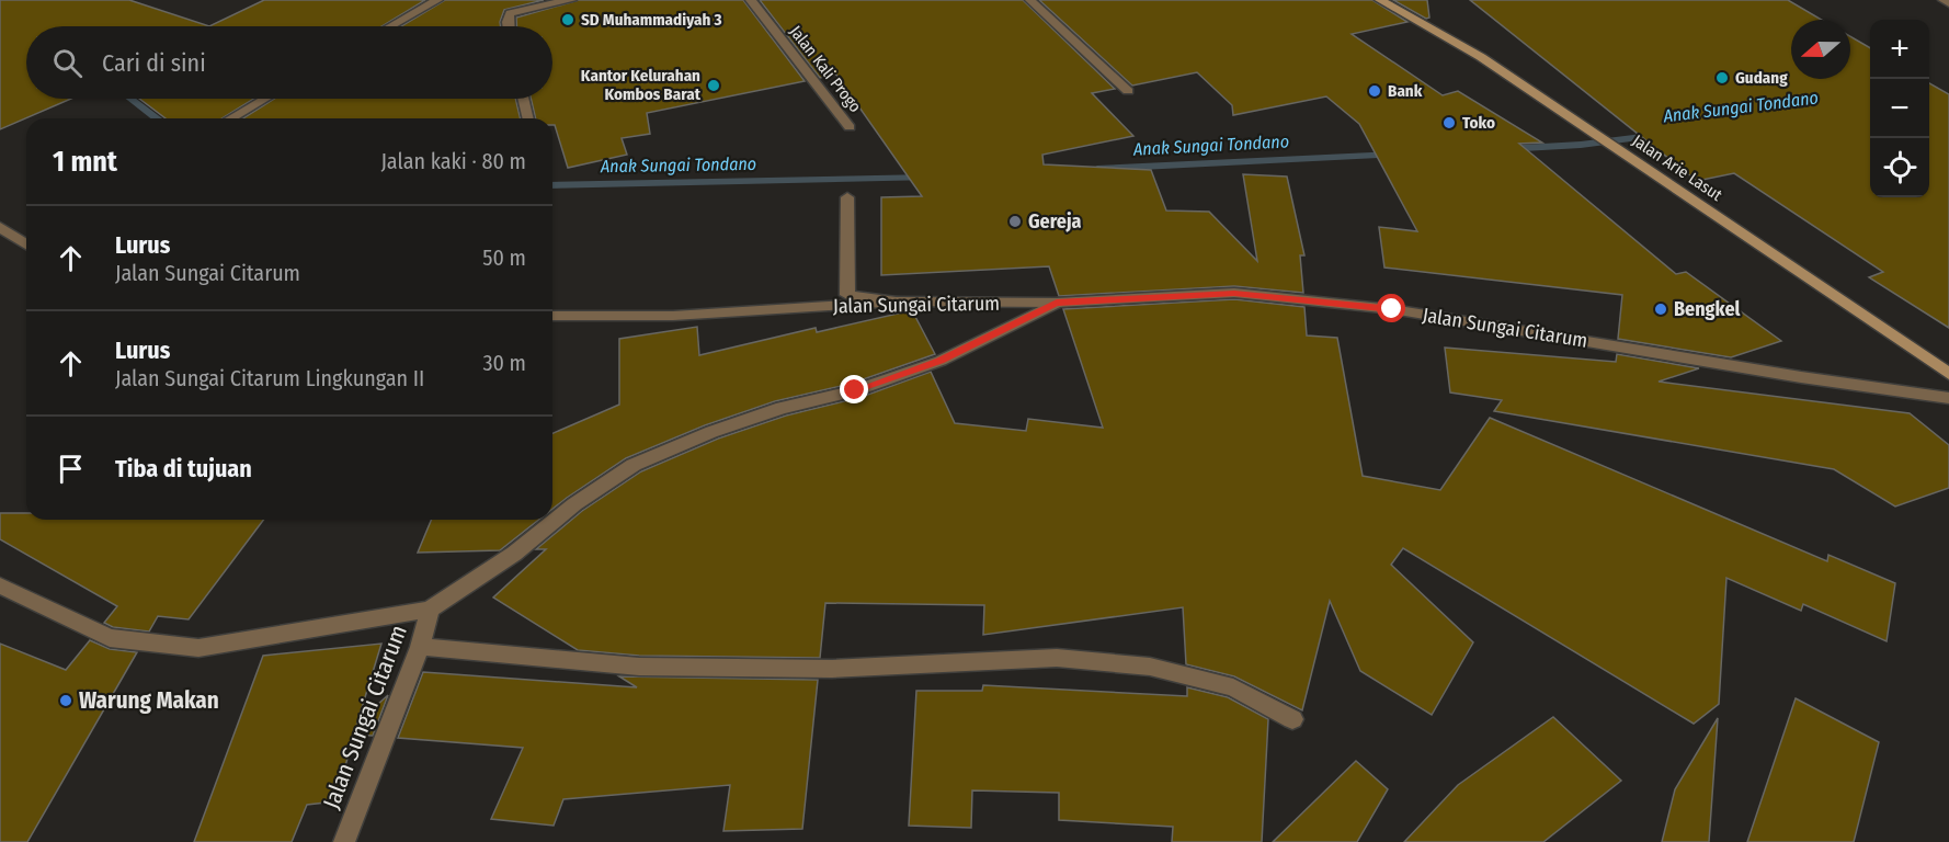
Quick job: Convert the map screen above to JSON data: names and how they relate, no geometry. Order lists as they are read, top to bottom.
{
  "streets": {
    "main road": ["Jalan Arie Lasut"],
    "street": ["Jalan Kali Progo", "Jalan Sungai Citarum"]
  },
  "water": ["Anak Sungai Tondano"],
  "places": [
    "SD Muhammadiyah 3",
    "Gudang",
    "Kantor Kelurahan Kombos Barat",
    "Bank",
    "Toko",
    "Gereja",
    "Bengkel",
    "Warung Makan"
  ],
  "north": "left",
  "page": {
    "map_buttons": ["+", "−"],
    "search": "Cari di sini",
    "heading": ["1 mnt", "Jalan kaki · 80 m"],
    "list": [
      ["Lurus", "Jalan Sungai Citarum", "50 m"],
      ["Lurus", "Jalan Sungai Citarum Lingkungan II", "30 m"],
      "Tiba di tujuan"
    ]
  }
}
